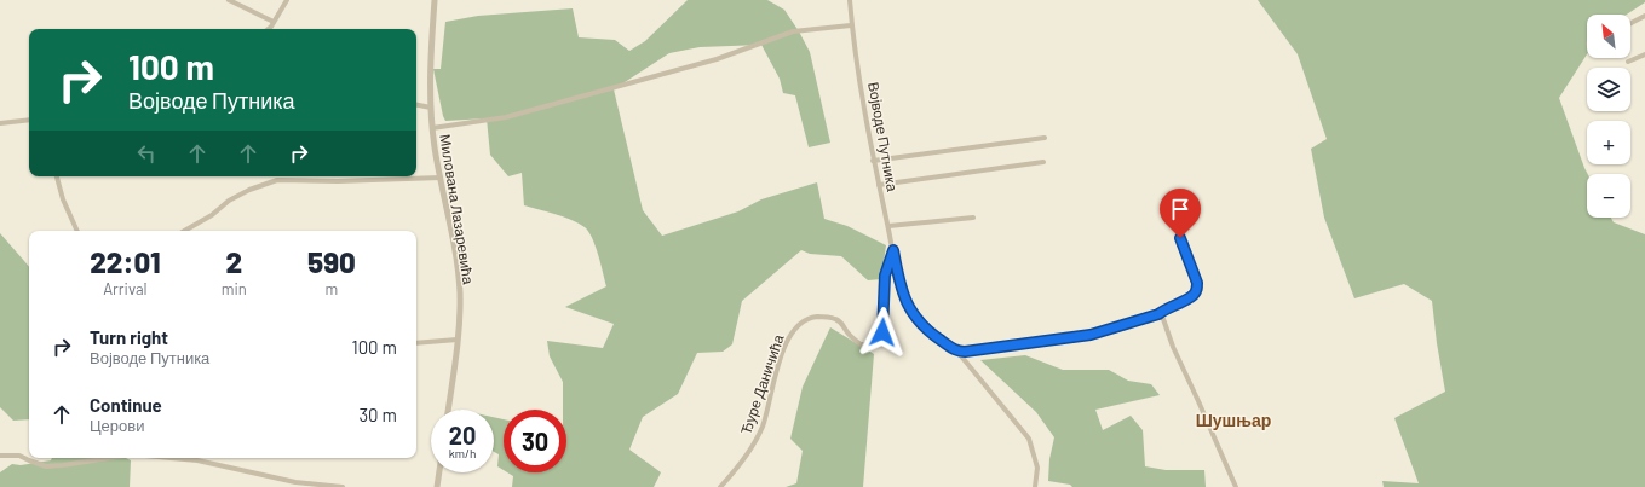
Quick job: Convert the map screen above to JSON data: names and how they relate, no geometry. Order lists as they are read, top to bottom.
{
  "streets": {
    "street": ["Војводе Путника", "Милована Лазаревића", "Ђуре Даничића"]
  },
  "crossings": [
    ["Војводе Путника", "Ђуре Даничића"]
  ],
  "districts": ["Шушњар"],
  "north": "top left",
  "page": {
    "map_buttons": ["+", "−"],
    "turn": ["100 m", "Војводе Путника"],
    "eta": [
      "22:01",
      "Arrival",
      "2",
      "min",
      "590",
      "m"
    ],
    "list": [
      {
        "name": "Turn right",
        "note": "Војводе Путника",
        "value": "100 m"
      },
      {
        "name": "Continue",
        "note": "Церови",
        "value": "30 m"
      }
    ],
    "speed": "20 km/h",
    "limit": "30"
  }
}
